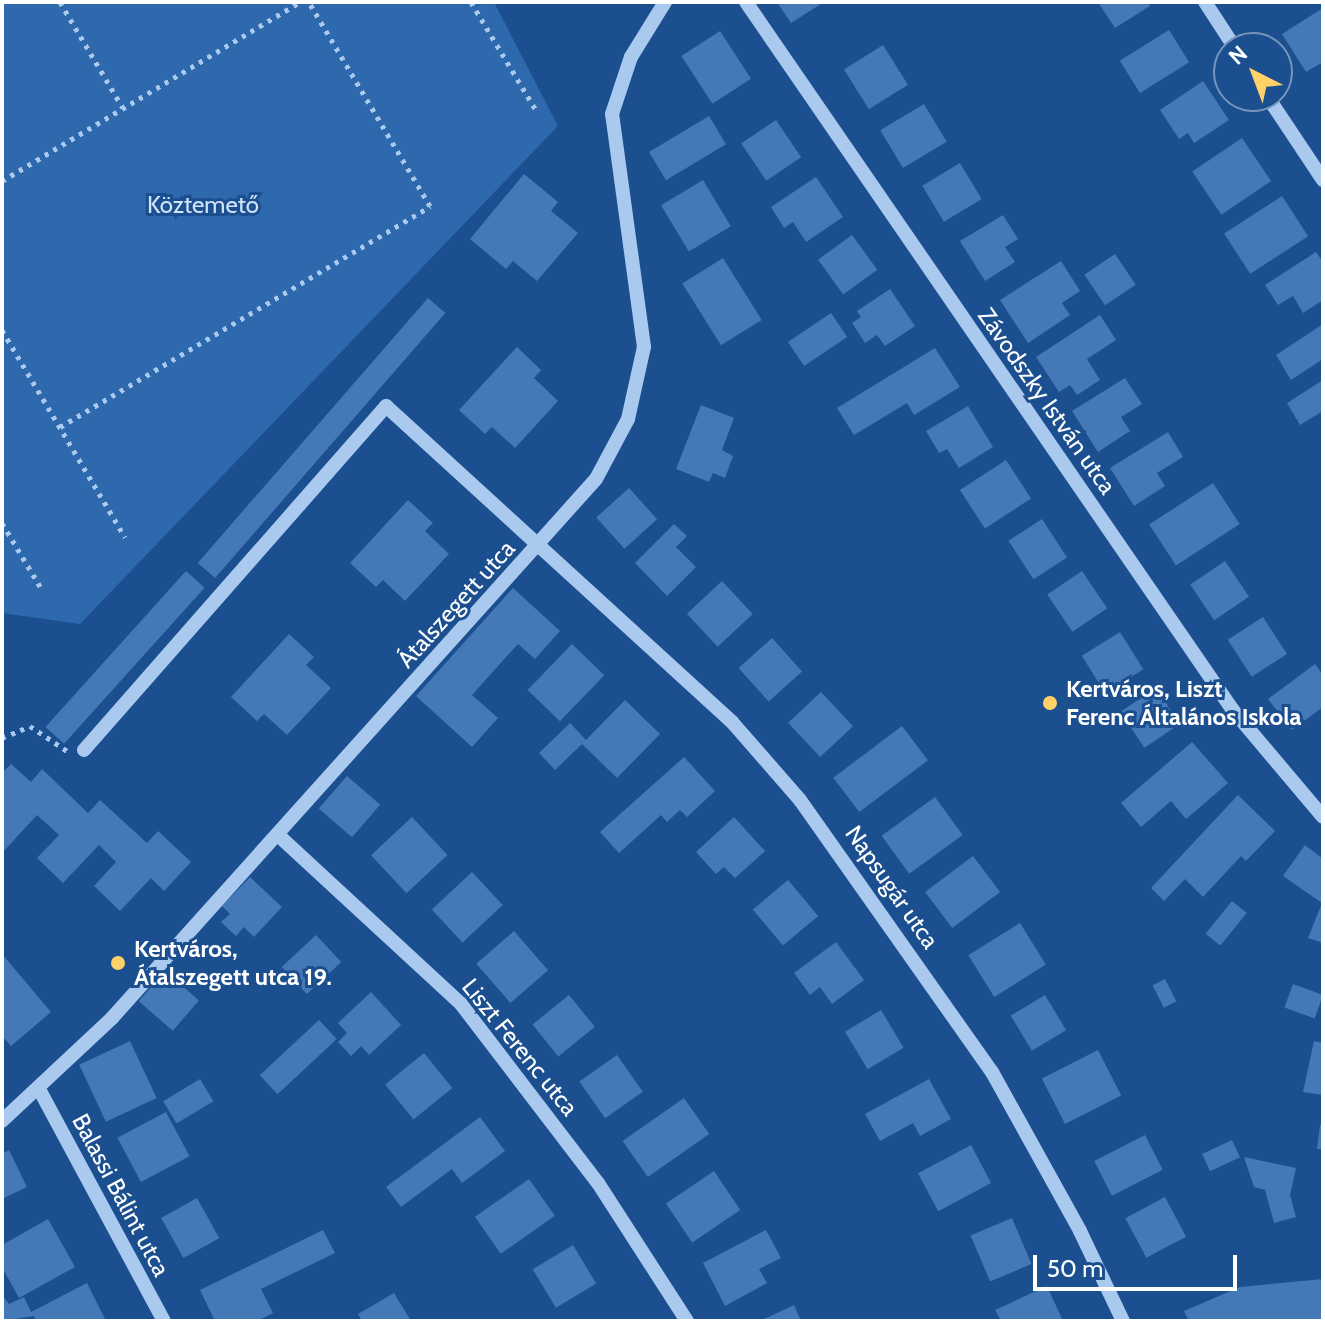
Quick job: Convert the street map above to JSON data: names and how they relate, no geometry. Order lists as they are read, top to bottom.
{
  "streets": {
    "street": [
      "Závodszky István utca",
      "Átalszegett utca",
      "Napsugár utca",
      "Liszt Ferenc utca",
      "Balassi Bálint utca"
    ]
  },
  "crossings": [
    ["Átalszegett utca", "Napsugár utca"],
    ["Átalszegett utca", "Liszt Ferenc utca"],
    ["Átalszegett utca", "Balassi Bálint utca"]
  ],
  "parks": ["Köztemető"],
  "places": ["Kertváros, Liszt Ferenc Általános Iskola", "Kertváros, Átalszegett utca 19."],
  "scale_bar": "50 m",
  "north": "top left"
}
